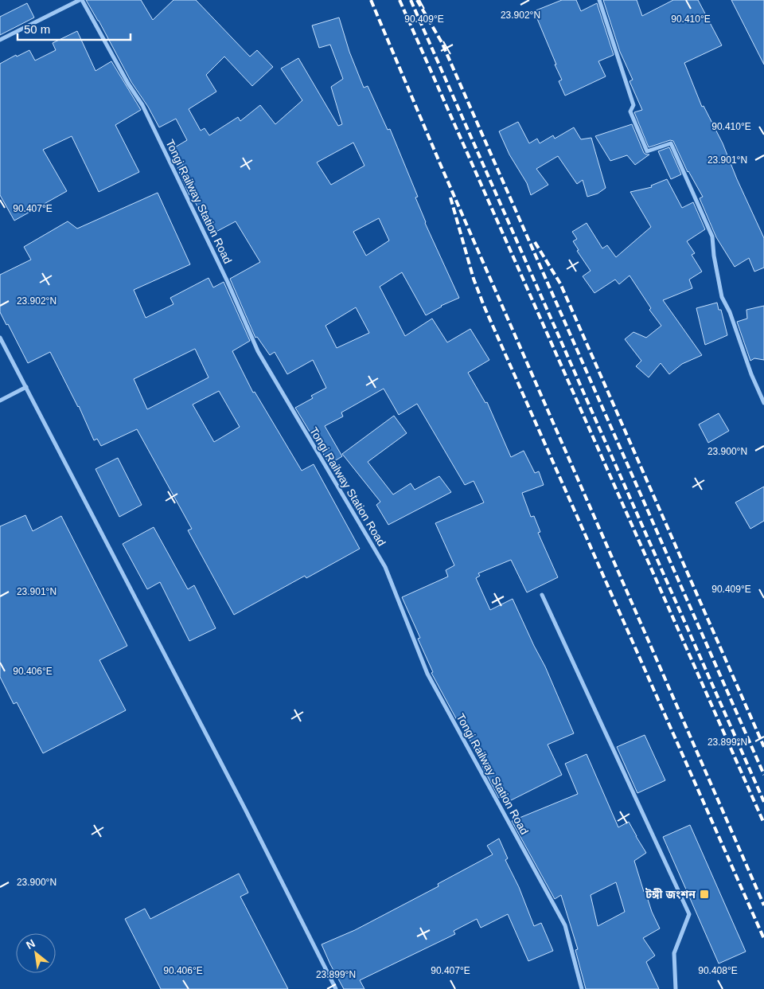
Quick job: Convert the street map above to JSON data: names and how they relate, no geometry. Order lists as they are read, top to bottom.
{
  "streets": {
    "street": ["Tongi Railway Station Road"]
  },
  "places": {
    "transit": ["টঙ্গী জংশন"]
  },
  "scale_bar": "50 m",
  "north": "top left",
  "coordinates": [
    "23.902°N",
    "90.409°E",
    "90.410°E",
    "23.901°N",
    "90.407°E",
    "23.900°N",
    "90.406°E",
    "23.899°N",
    "90.408°E"
  ]
}
